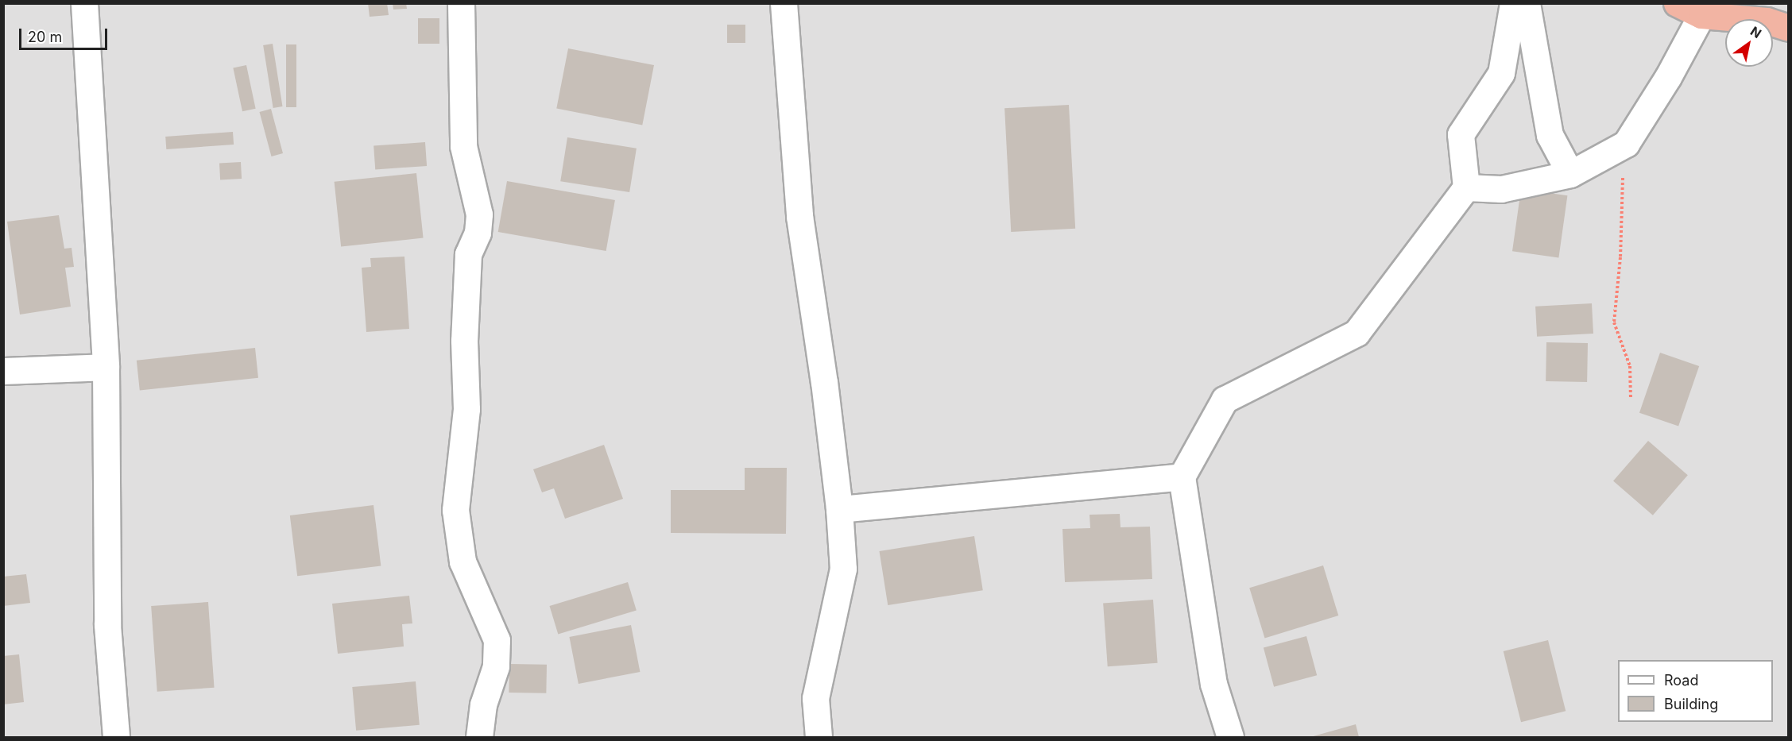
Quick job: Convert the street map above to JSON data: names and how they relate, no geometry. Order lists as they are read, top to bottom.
{
  "legend": ["Road", "Building"],
  "scale_bar": "20 m",
  "north": "top right"
}
